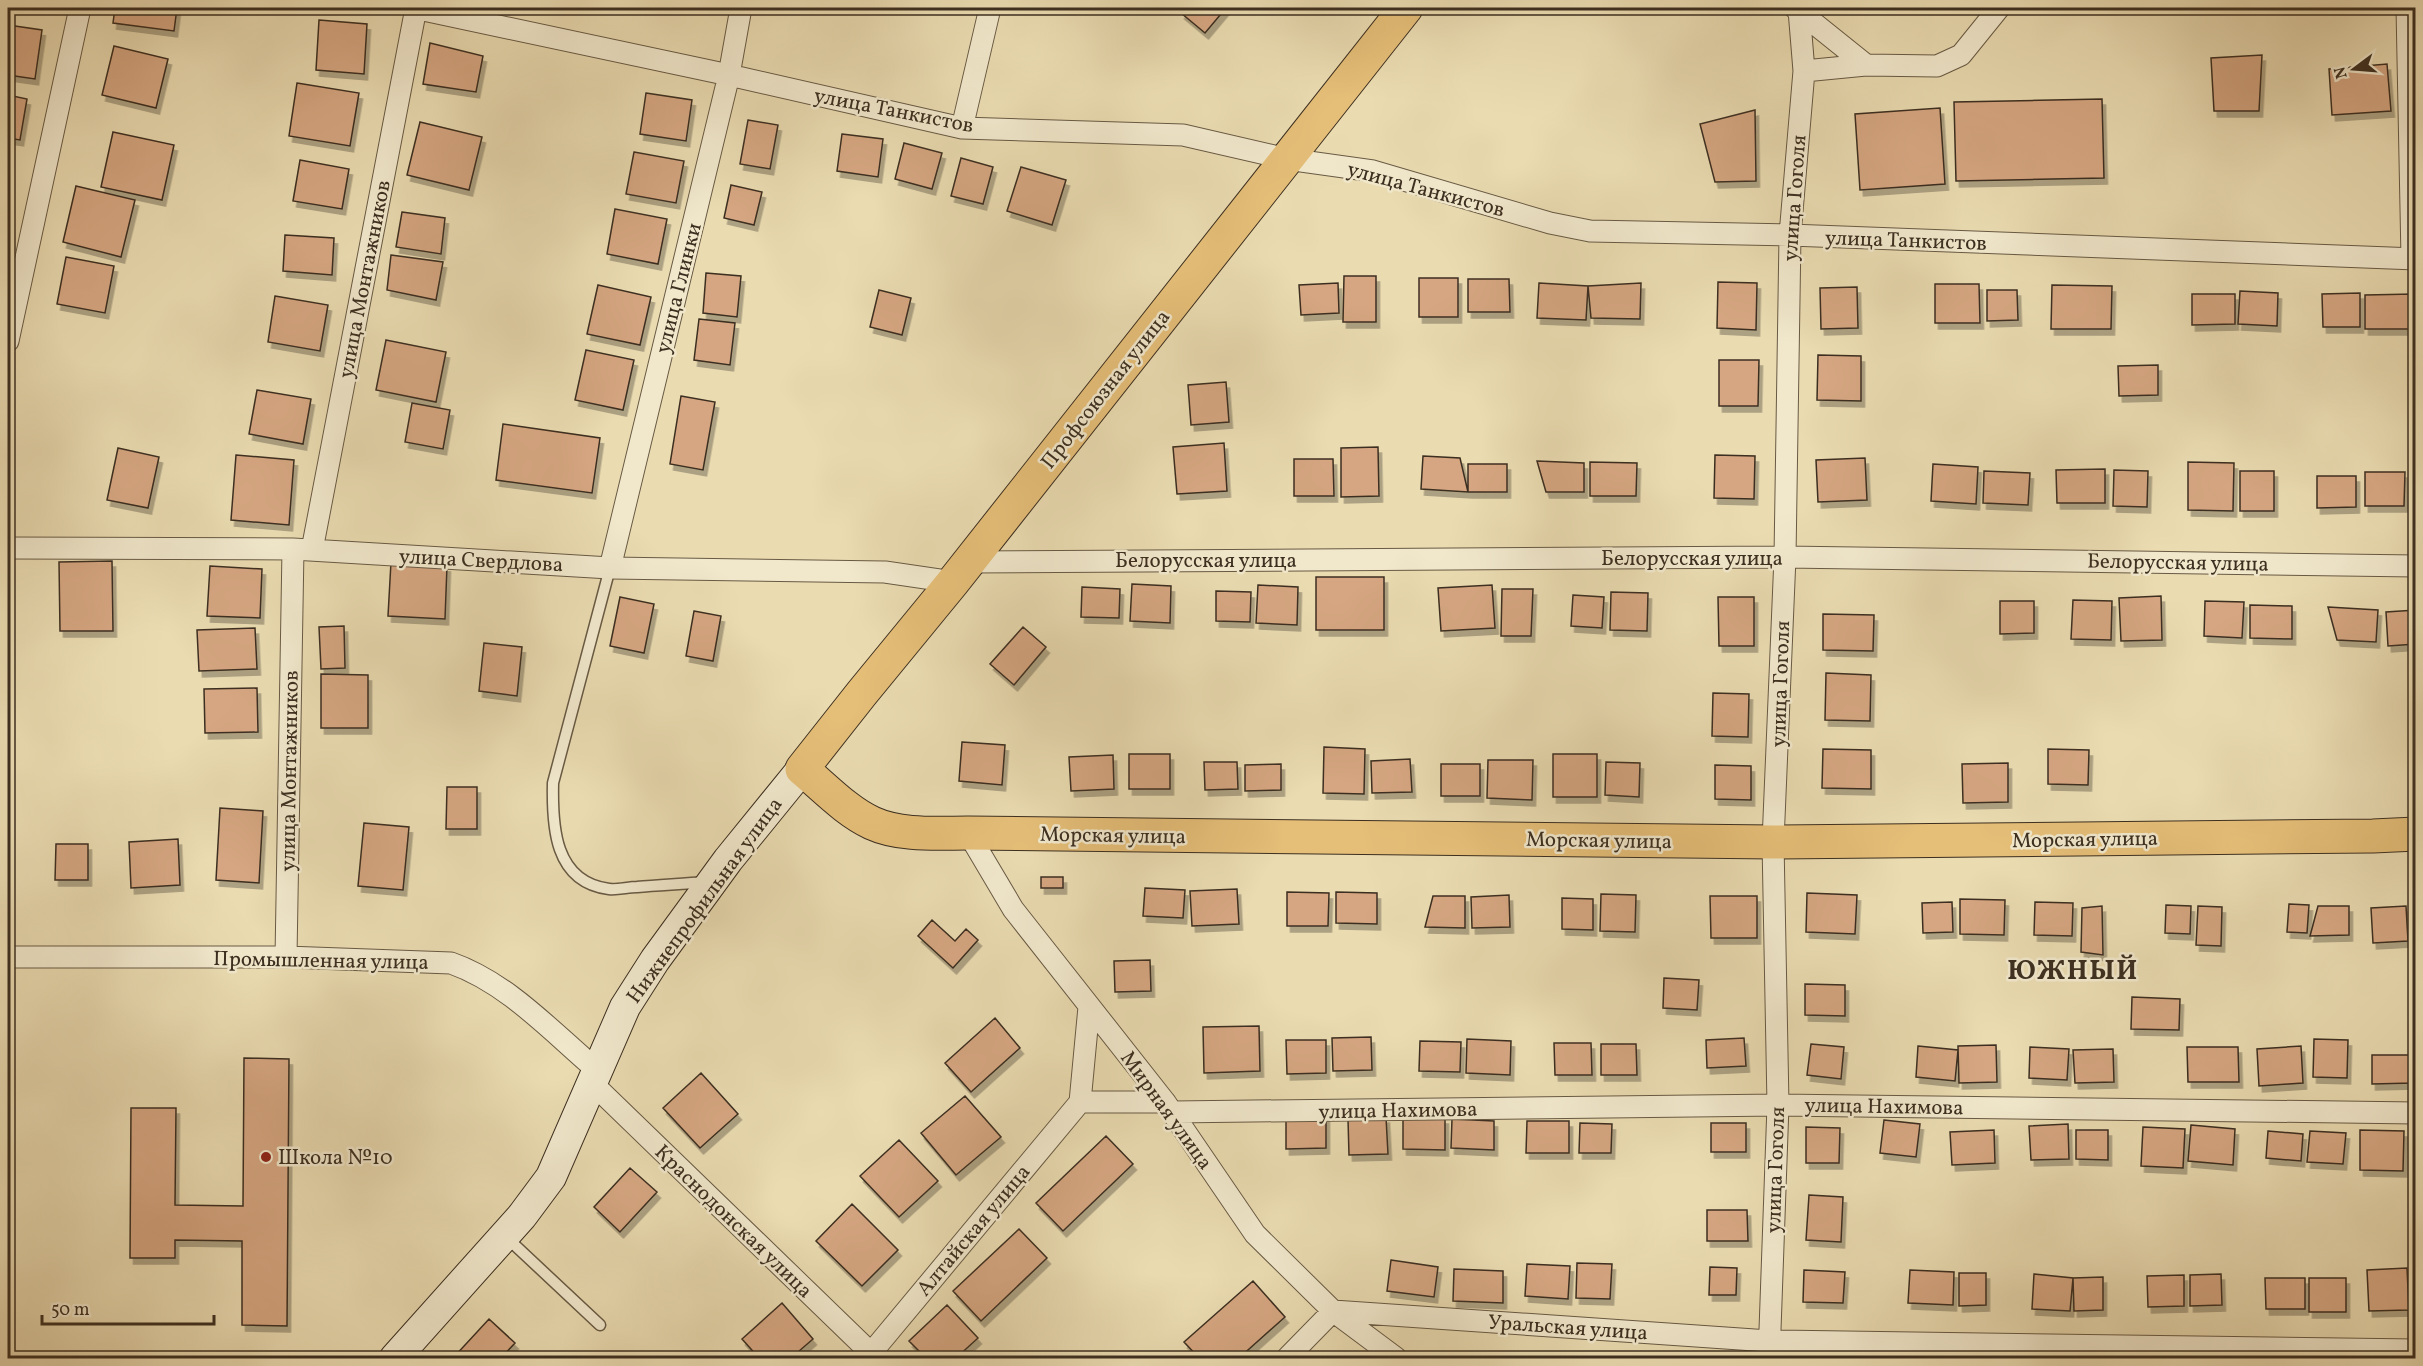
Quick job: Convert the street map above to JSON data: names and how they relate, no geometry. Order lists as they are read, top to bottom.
{
  "streets": {
    "highway": ["Профсоюзная улица", "Морская улица"],
    "street": [
      "улица Танкистов",
      "улица Гоголя",
      "улица Монтажников",
      "улица Глинки",
      "Белорусская улица",
      "улица Свердлова",
      "Нижнепрофильная улица",
      "Промышленная улица",
      "улица Нахимова",
      "Мирная улица",
      "Краснодонская улица",
      "Алтайская улица",
      "Уральская улица"
    ]
  },
  "crossings": [
    ["улица Танкистов", "улица Гоголя"],
    ["улица Танкистов", "улица Монтажников"],
    ["улица Танкистов", "улица Глинки"],
    ["улица Танкистов", "Профсоюзная улица"],
    ["улица Гоголя", "Белорусская улица"],
    ["улица Гоголя", "Морская улица"],
    ["улица Гоголя", "улица Нахимова"],
    ["улица Гоголя", "Уральская улица"],
    ["улица Монтажников", "улица Свердлова"],
    ["улица Монтажников", "Промышленная улица"],
    ["улица Глинки", "улица Свердлова"],
    ["Профсоюзная улица", "Белорусская улица"],
    ["Профсоюзная улица", "улица Свердлова"],
    ["Профсоюзная улица", "Морская улица"],
    ["Профсоюзная улица", "Нижнепрофильная улица"],
    ["Белорусская улица", "улица Свердлова"],
    ["Морская улица", "Нижнепрофильная улица"],
    ["Морская улица", "Мирная улица"],
    ["Нижнепрофильная улица", "Промышленная улица"],
    ["Нижнепрофильная улица", "Краснодонская улица"],
    ["Промышленная улица", "Краснодонская улица"],
    ["улица Нахимова", "Мирная улица"],
    ["улица Нахимова", "Алтайская улица"],
    ["Мирная улица", "Уральская улица"],
    ["Краснодонская улица", "Алтайская улица"]
  ],
  "districts": ["ЮЖНЫЙ"],
  "places": ["Школа №10"],
  "scale_bar": "50 m",
  "north": "left"
}
